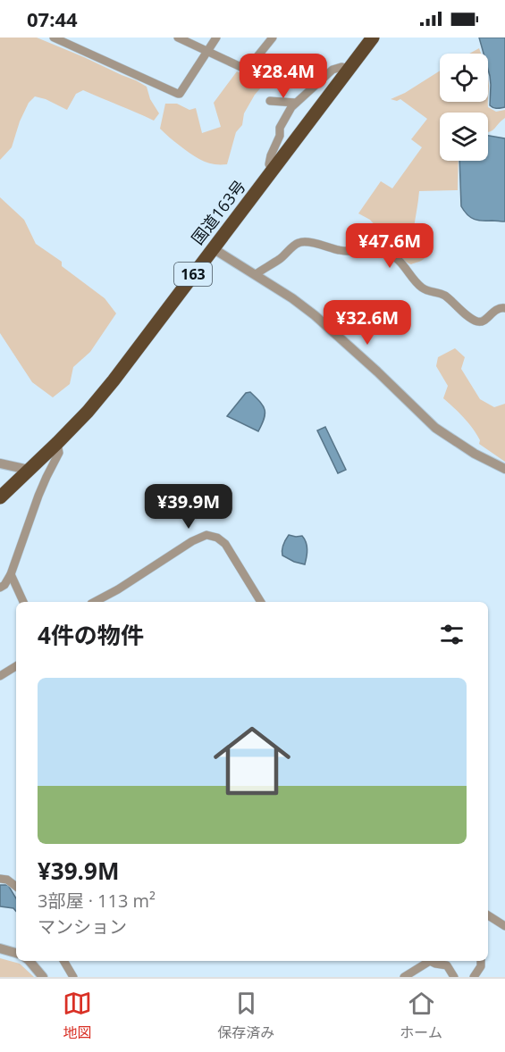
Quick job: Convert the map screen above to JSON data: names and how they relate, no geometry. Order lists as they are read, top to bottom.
{
  "streets": {
    "highway": ["国道163号", "163"]
  },
  "page": {
    "status": "07:44",
    "price": [
      "¥28.4M",
      "¥47.6M",
      "¥32.6M",
      "¥39.9M"
    ],
    "heading": "4件の物件",
    "list": [
      {
        "name": "¥39.9M",
        "note": "3部屋 · 113 m² · マンション"
      }
    ],
    "tabs": ["地図", "保存済み", "ホーム"]
  }
}
